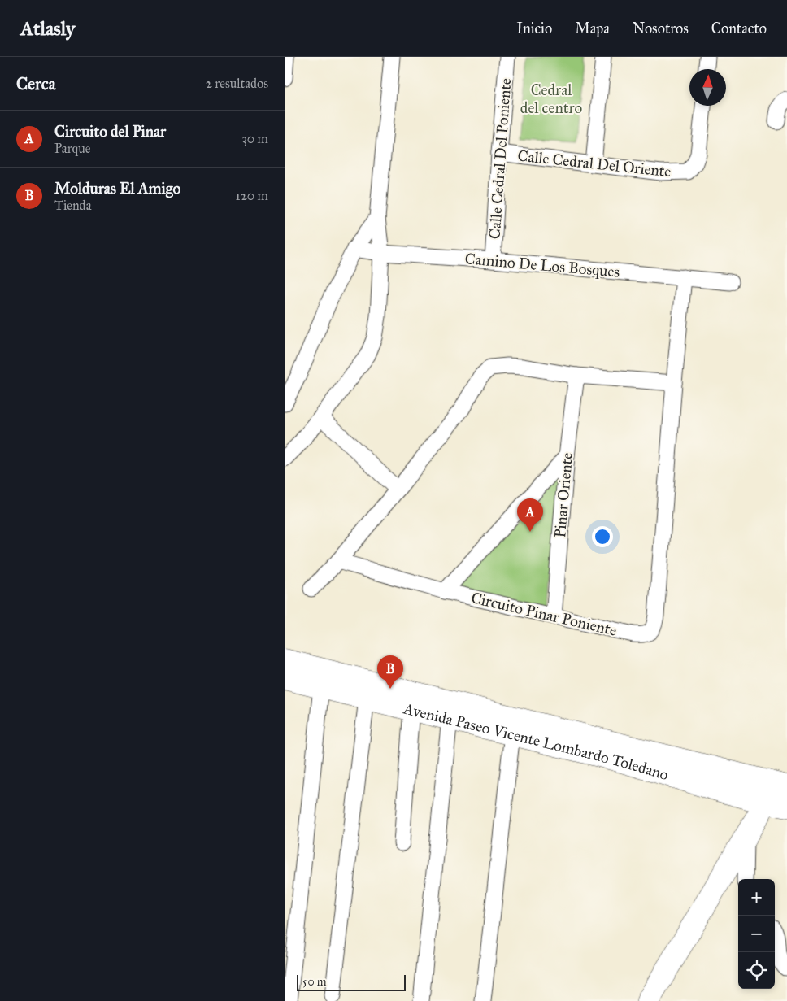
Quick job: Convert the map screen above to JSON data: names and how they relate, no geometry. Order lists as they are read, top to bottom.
{
  "streets": {
    "main road": ["Avenida Paseo Vicente Lombardo Toledano"],
    "street": [
      "Calle Cedral Del Poniente",
      "Calle Cedral Del Oriente",
      "Camino De Los Bosques",
      "Pinar Oriente",
      "Circuito Pinar Poniente"
    ]
  },
  "crossings": [
    ["Calle Cedral Del Poniente", "Calle Cedral Del Oriente"],
    ["Calle Cedral Del Poniente", "Camino De Los Bosques"],
    ["Pinar Oriente", "Circuito Pinar Poniente"]
  ],
  "parks": ["Cedral del centro"],
  "scale_bar": "50 m",
  "north": "top",
  "page": {
    "header": "Atlasly",
    "nav": [
      "Inicio",
      "Mapa",
      "Nosotros",
      "Contacto"
    ],
    "heading": ["Cerca", "2 resultados"],
    "list": [
      {
        "mark": "A",
        "name": "Circuito del Pinar",
        "note": "Parque",
        "value": "30 m"
      },
      {
        "mark": "B",
        "name": "Molduras El Amigo",
        "note": "Tienda",
        "value": "120 m"
      }
    ],
    "pins": ["A", "B"],
    "map_buttons": ["+", "−"],
    "scale": "50 m"
  }
}
